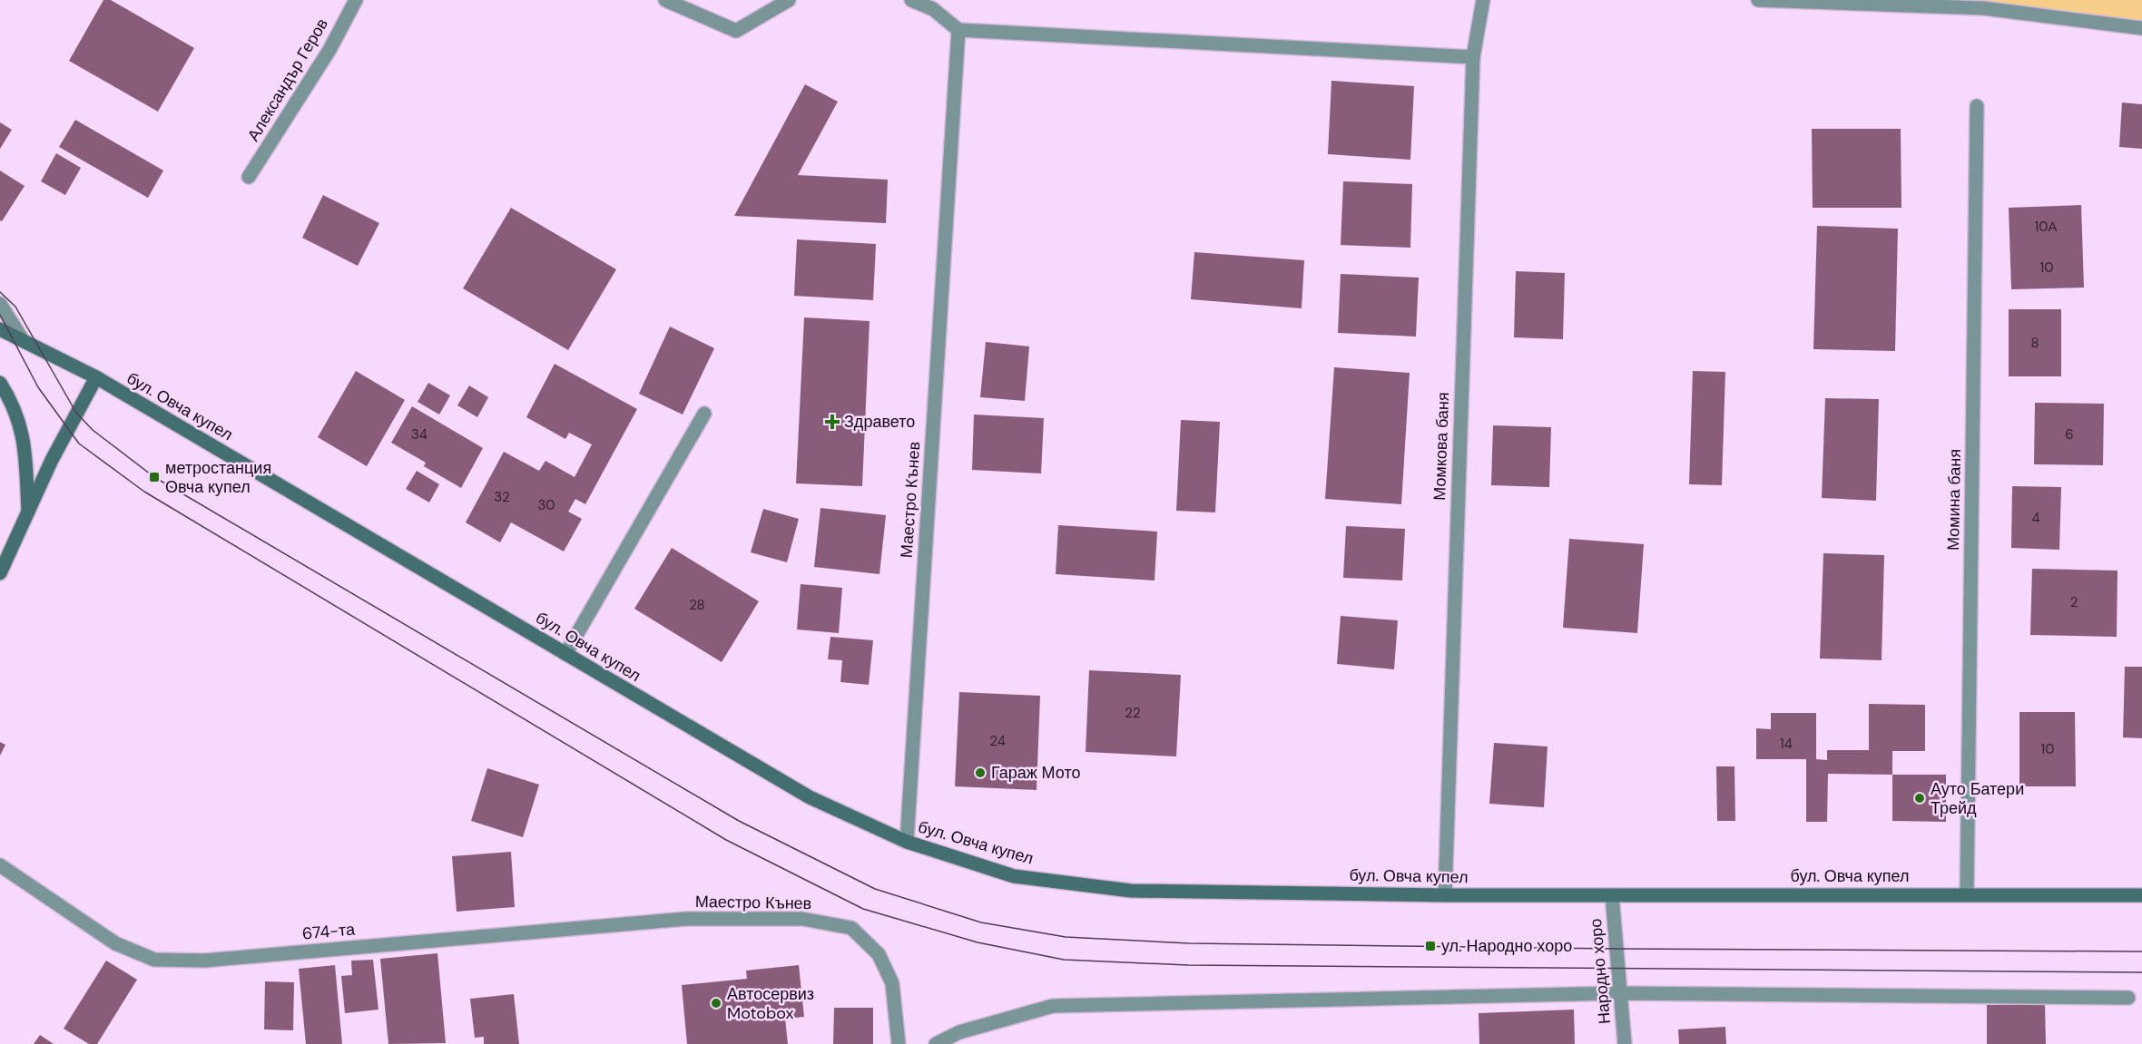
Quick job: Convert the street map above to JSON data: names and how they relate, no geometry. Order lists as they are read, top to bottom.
{
  "streets": {
    "main road": ["бул. Овча купел"],
    "street": [
      "Александър Геров",
      "Момкова баня",
      "Маестро Кънев",
      "Момина баня",
      "674-та",
      "Народно хоро"
    ]
  },
  "crossings": [
    ["бул. Овча купел", "Момкова баня"],
    ["бул. Овча купел", "Маестро Кънев"],
    ["бул. Овча купел", "Момина баня"],
    ["бул. Овча купел", "Народно хоро"],
    ["Маестро Кънев", "674-та"]
  ],
  "places": {
    "health": ["Здравето"],
    "transit": ["метростанция Овча купел", "ул. Народно хоро"],
    "other": ["Гараж Мото", "Ауто Батери Трейд", "Автосервиз Motobox"]
  },
  "house_numbers": [
    "10А",
    "10",
    "8",
    "34",
    "6",
    "32",
    "30",
    "4",
    "2",
    "28",
    "22",
    "24",
    "14",
    "10"
  ]
}
